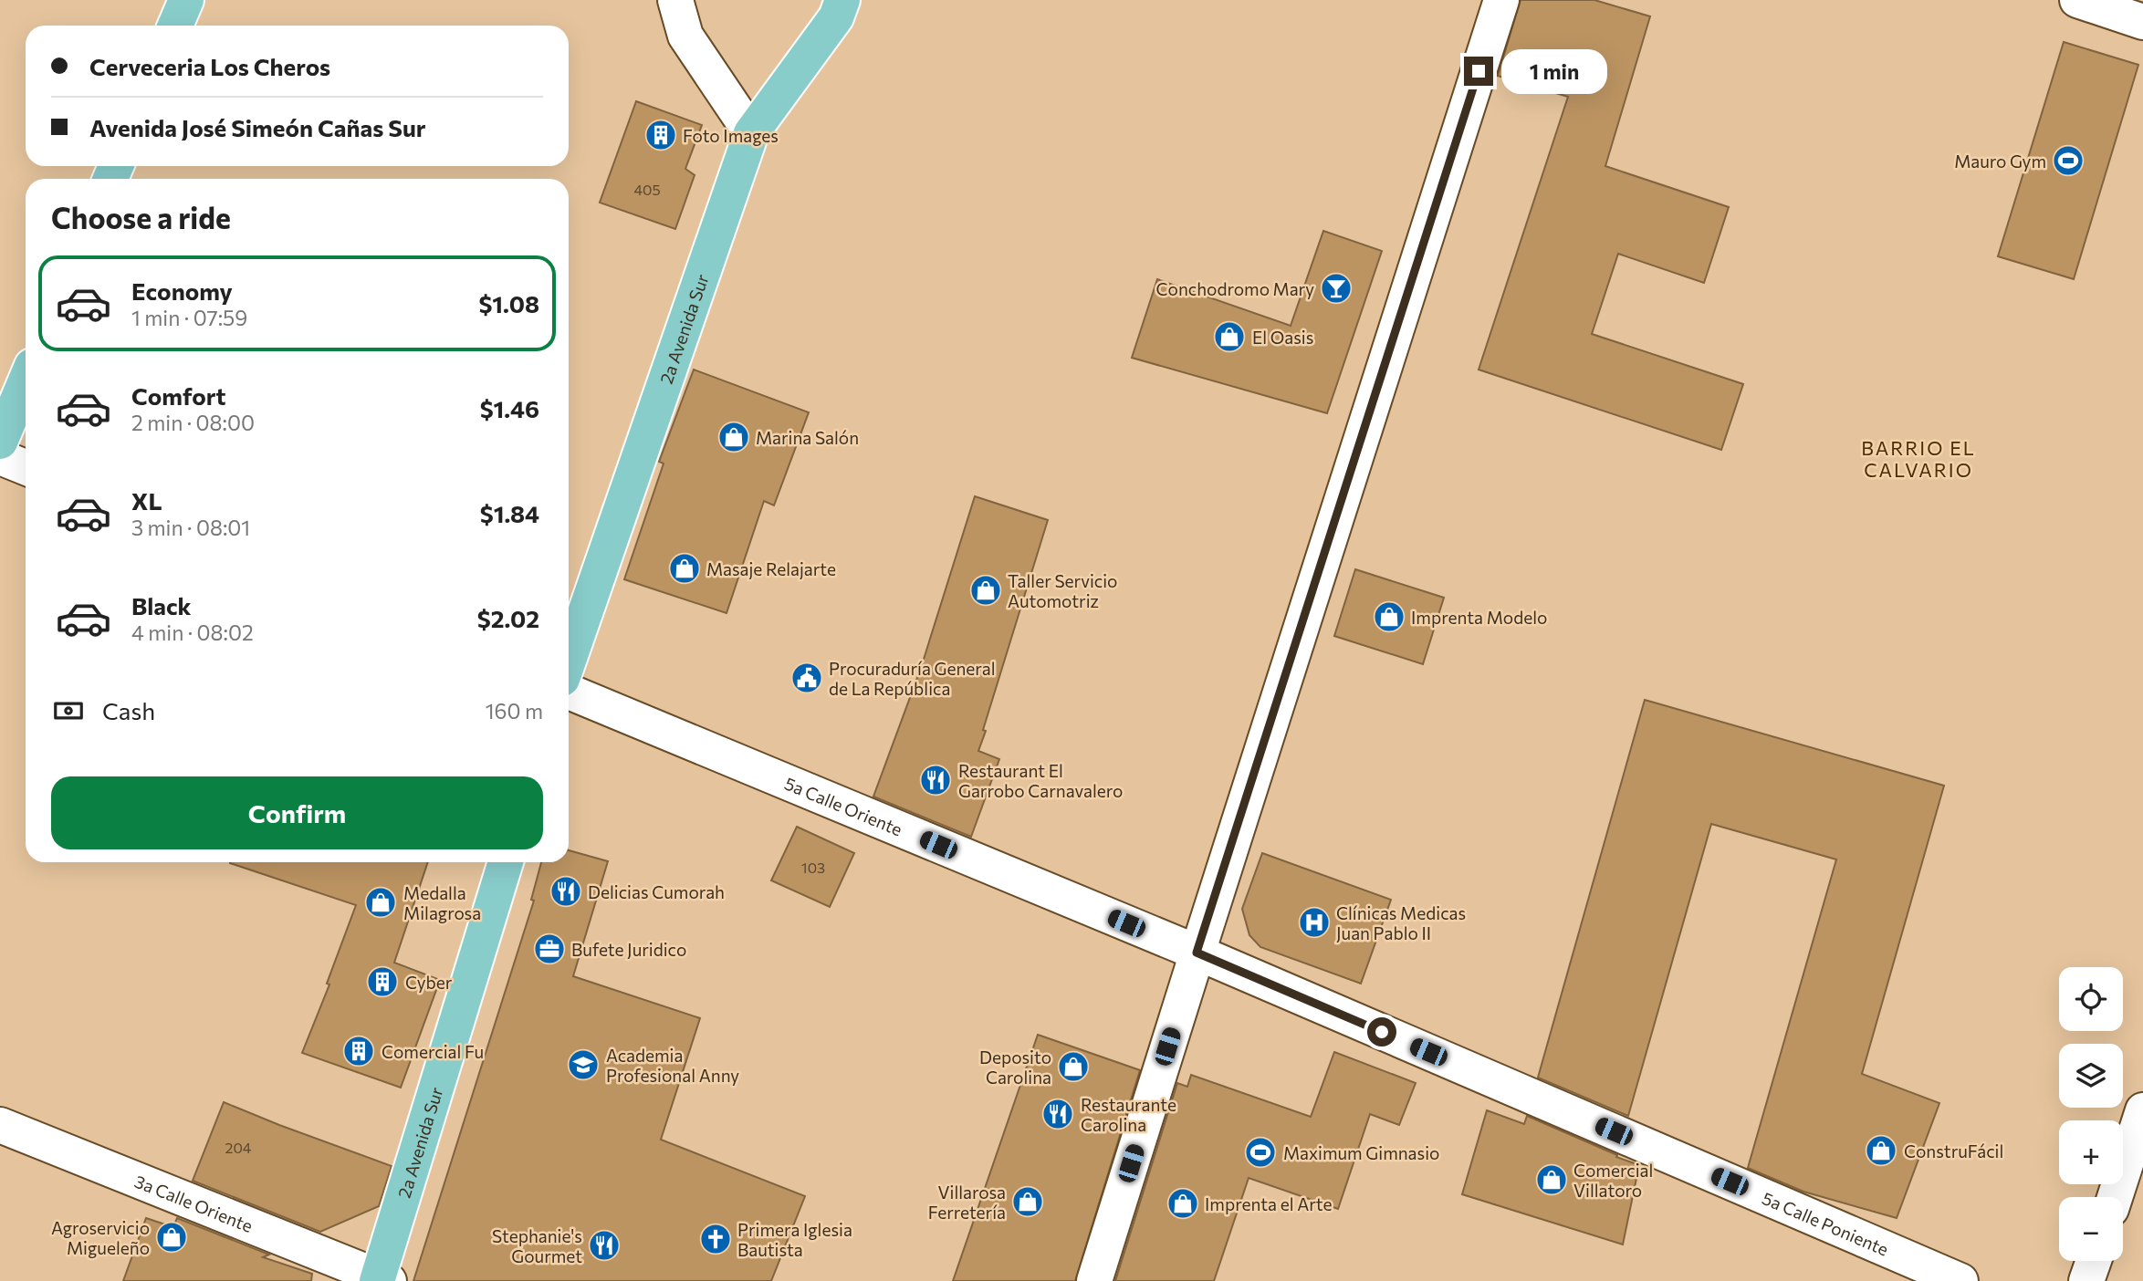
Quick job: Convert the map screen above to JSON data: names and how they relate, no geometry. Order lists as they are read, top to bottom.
{
  "streets": {
    "main road": ["2a Avenida Sur"],
    "street": ["5a Calle Oriente", "3a Calle Oriente", "5a Calle Poniente"]
  },
  "crossings": [
    ["2a Avenida Sur", "3a Calle Oriente"],
    ["5a Calle Oriente", "5a Calle Poniente"]
  ],
  "districts": ["BARRIO EL CALVARIO"],
  "places": {
    "building": ["Foto Images", "Cyber", "Comercial Fu"],
    "sports": ["Mauro Gym", "Maximum Gimnasio"],
    "bar": ["Conchodromo Mary"],
    "shop": [
      "El Oasis",
      "Marina Salón",
      "Masaje Relajarte",
      "Taller Servicio Automotriz",
      "Imprenta Modelo",
      "Medalla Milagrosa",
      "Deposito Carolina",
      "ConstruFácil",
      "Comercial Villatoro",
      "Villarosa Ferretería",
      "Imprenta el Arte",
      "Agroservicio Migueleño"
    ],
    "public building": ["Procuraduría General de La República"],
    "restaurant": [
      "Restaurant El Garrobo Carnavalero",
      "Delicias Cumorah",
      "Restaurante Carolina",
      "Stephanie's Gourmet"
    ],
    "hospital": ["Clínicas Medicas Juan Pablo II"],
    "office": ["Bufete Juridico"],
    "school or university": ["Academia Profesional Anny"],
    "church": ["Primera Iglesia Bautista"]
  },
  "house_numbers": ["405", "103", "204"],
  "page": {
    "banner": ["Cerveceria Los Cheros", "Avenida José Simeón Cañas Sur"],
    "bubble": "1 min",
    "heading": "Choose a ride",
    "list": [
      {
        "name": "Economy",
        "note": "1 min · 07:59",
        "value": "$1.08"
      },
      {
        "name": "Comfort",
        "note": "2 min · 08:00",
        "value": "$1.46"
      },
      {
        "name": "XL",
        "note": "3 min · 08:01",
        "value": "$1.84"
      },
      {
        "name": "Black",
        "note": "4 min · 08:02",
        "value": "$2.02"
      }
    ],
    "pay": ["Cash", "160 m"],
    "buttons": "Confirm",
    "map_buttons": ["+", "−"]
  }
}
